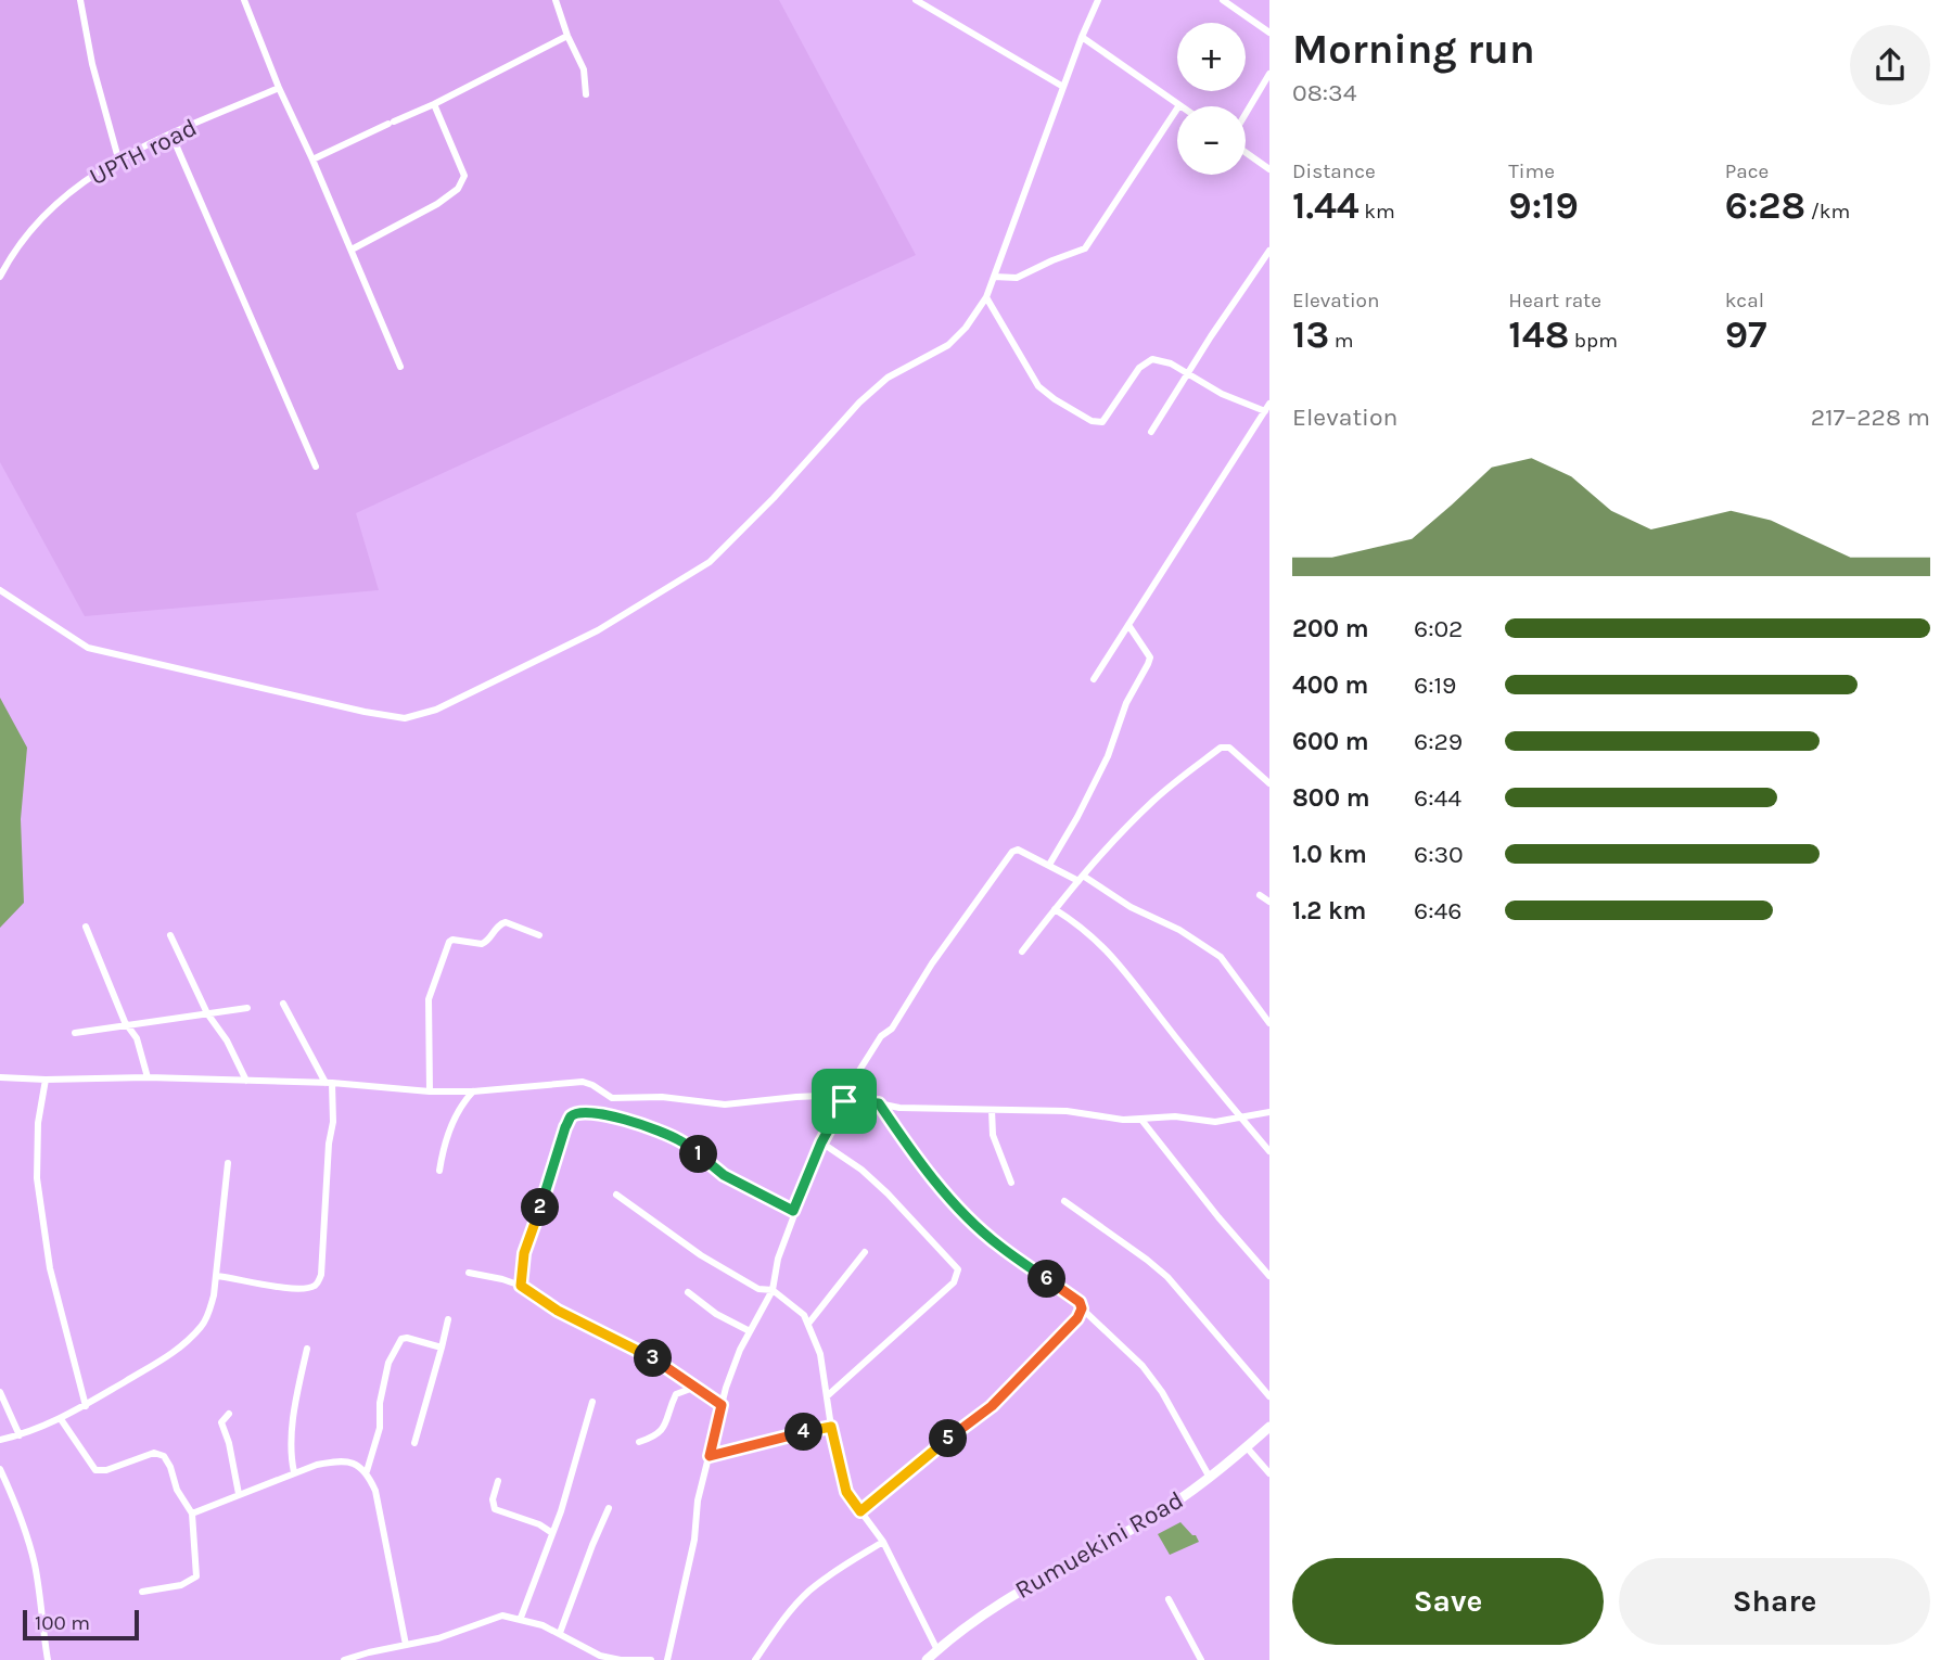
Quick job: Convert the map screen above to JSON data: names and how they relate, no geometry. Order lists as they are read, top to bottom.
{
  "streets": {
    "street": ["UPTH road", "Rumuekini Road"]
  },
  "scale_bar": "100 m",
  "page": {
    "heading": ["Morning run", "08:34"],
    "map_buttons": ["+", "−"],
    "stats": [
      ["Distance", "1.44 km"],
      ["Time", "9:19"],
      ["Pace", "6:28 /km"],
      ["Elevation", "13 m"],
      ["Heart rate", "148 bpm"],
      ["kcal", "97"]
    ],
    "chart": ["Elevation", "217–228 m"],
    "list": [
      {
        "name": "200 m",
        "note": "6:02"
      },
      {
        "name": "400 m",
        "note": "6:19"
      },
      {
        "name": "600 m",
        "note": "6:29"
      },
      {
        "name": "800 m",
        "note": "6:44"
      },
      {
        "name": "1.0 km",
        "note": "6:30"
      },
      {
        "name": "1.2 km",
        "note": "6:46"
      }
    ],
    "pins": [
      "1",
      "2",
      "6",
      "3",
      "4",
      "5"
    ],
    "buttons": ["Save", "Share"],
    "scale": "100 m"
  }
}
